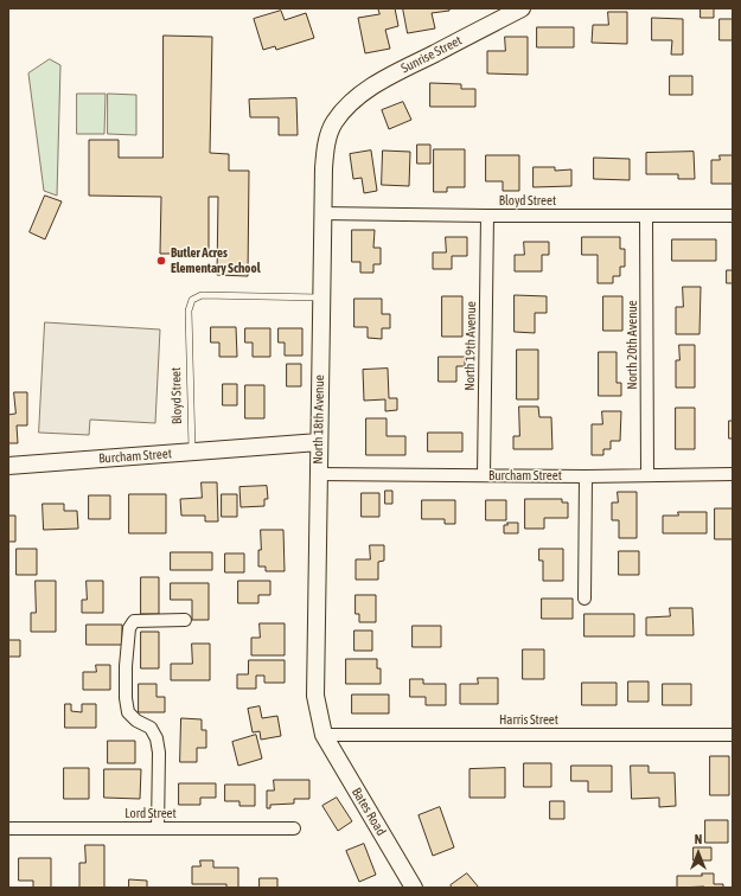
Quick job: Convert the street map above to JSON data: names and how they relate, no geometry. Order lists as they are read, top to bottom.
{
  "streets": {
    "street": [
      "Sunrise Street",
      "Bloyd Street",
      "North 20th Avenue",
      "North 19th Avenue",
      "North 18th Avenue",
      "Burcham Street",
      "Harris Street",
      "Bates Road",
      "Lord Street"
    ]
  },
  "crossings": [
    ["Sunrise Street", "North 18th Avenue"],
    ["Bloyd Street", "North 20th Avenue"],
    ["Bloyd Street", "North 19th Avenue"],
    ["Bloyd Street", "North 18th Avenue"],
    ["Bloyd Street", "Burcham Street"],
    ["North 20th Avenue", "Burcham Street"],
    ["North 19th Avenue", "Burcham Street"],
    ["North 18th Avenue", "Burcham Street"],
    ["North 18th Avenue", "Harris Street"],
    ["North 18th Avenue", "Bates Road"],
    ["Harris Street", "Bates Road"]
  ],
  "places": ["Butler Acres Elementary School"],
  "north": "top"
}
